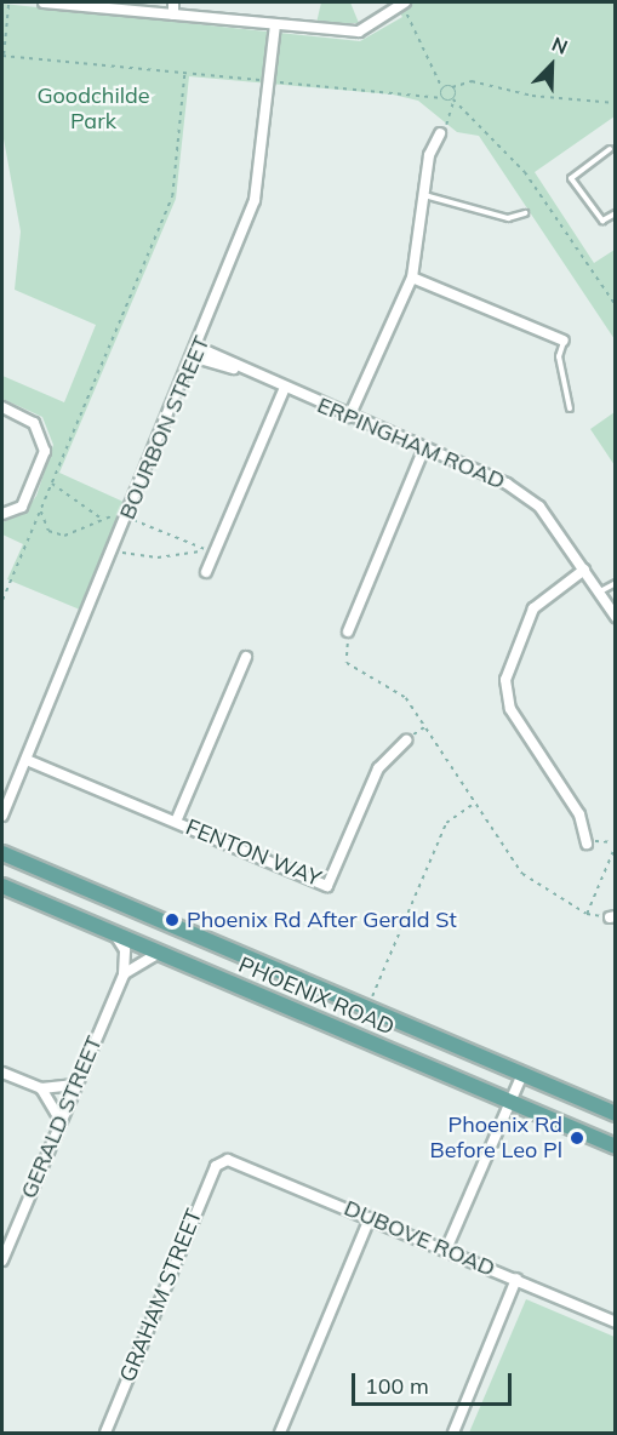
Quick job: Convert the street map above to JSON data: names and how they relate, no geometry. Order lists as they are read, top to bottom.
{
  "streets": {
    "main road": ["PHOENIX ROAD"],
    "street": [
      "BOURBON STREET",
      "ERPINGHAM ROAD",
      "FENTON WAY",
      "GERALD STREET",
      "DUBOVE ROAD",
      "GRAHAM STREET"
    ]
  },
  "crossings": [
    ["BOURBON STREET", "ERPINGHAM ROAD"],
    ["BOURBON STREET", "FENTON WAY"],
    ["DUBOVE ROAD", "GRAHAM STREET"]
  ],
  "parks": ["Goodchilde Park"],
  "places": ["Phoenix Rd After Gerald St", "Phoenix Rd Before Leo Pl"],
  "scale_bar": "100 m",
  "north": "top right"
}
